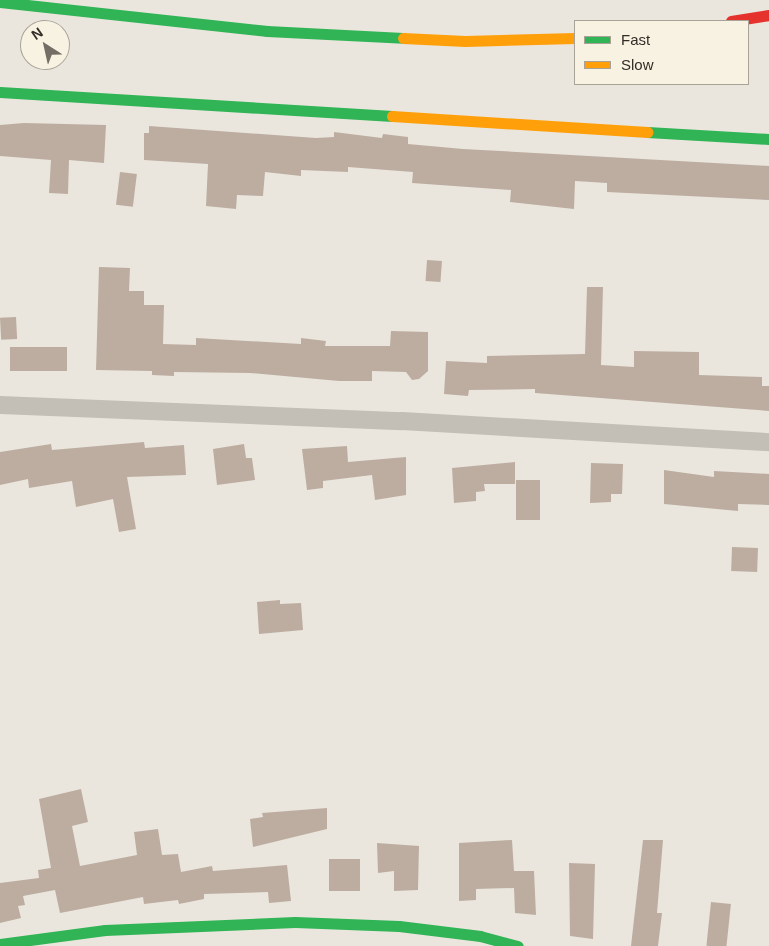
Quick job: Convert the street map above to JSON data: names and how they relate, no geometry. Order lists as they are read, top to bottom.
{
  "legend": ["Fast", "Slow"],
  "north": "top left"
}
